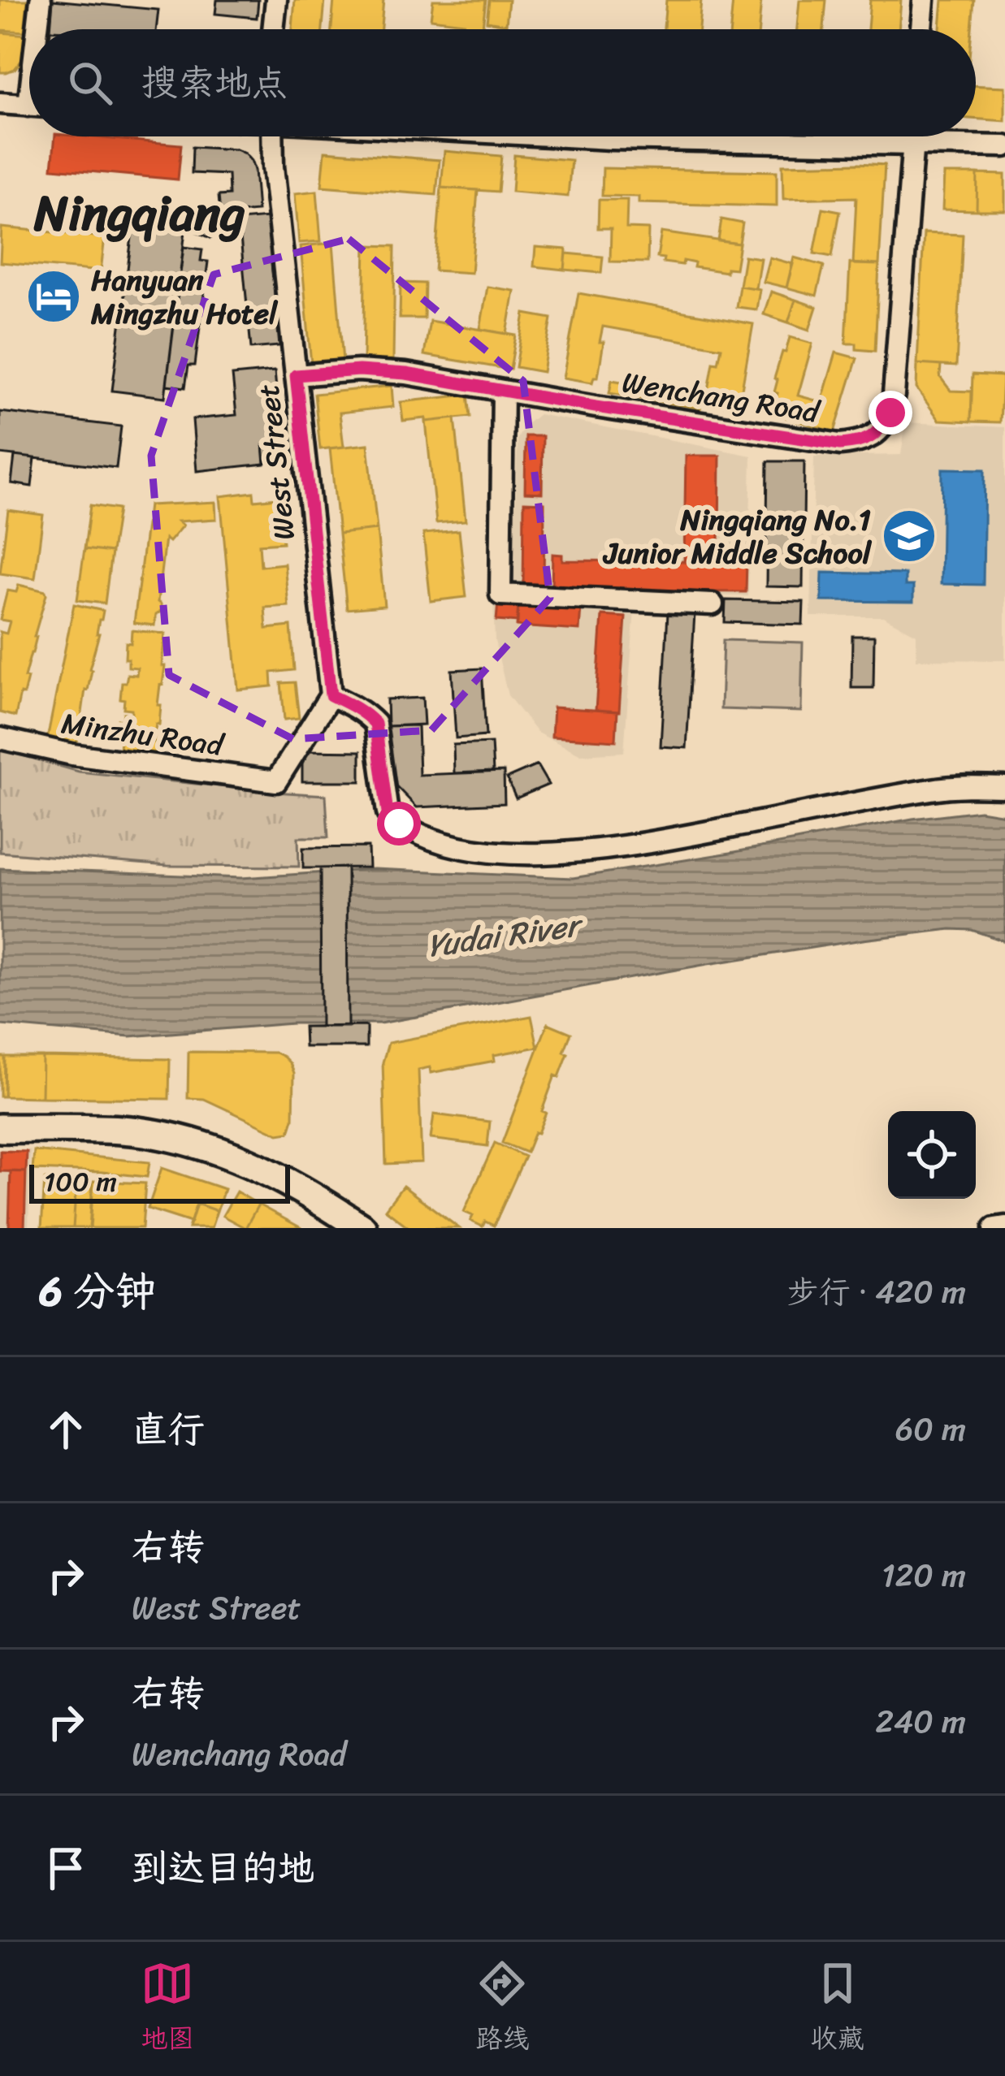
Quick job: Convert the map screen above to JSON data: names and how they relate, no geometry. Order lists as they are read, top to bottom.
{
  "streets": {
    "street": ["Wenchang Road", "West Street", "Minzhu Road"]
  },
  "crossings": [
    ["Wenchang Road", "West Street"],
    ["West Street", "Minzhu Road"]
  ],
  "districts": ["Ningqiang"],
  "water": ["Yudai River"],
  "places": {
    "hotel": ["Hanyuan Mingzhu Hotel"],
    "school or university": ["Ningqiang No.1 Junior Middle School"]
  },
  "scale_bar": "100 m",
  "page": {
    "search": "搜索地点",
    "scale": "100 m",
    "heading": ["6 分钟", "步行 · 420 m"],
    "list": [
      ["直行", "60 m"],
      ["右转", "West Street", "120 m"],
      ["右转", "Wenchang Road", "240 m"],
      "到达目的地"
    ],
    "nav": ["地图", "路线", "收藏"]
  }
}
